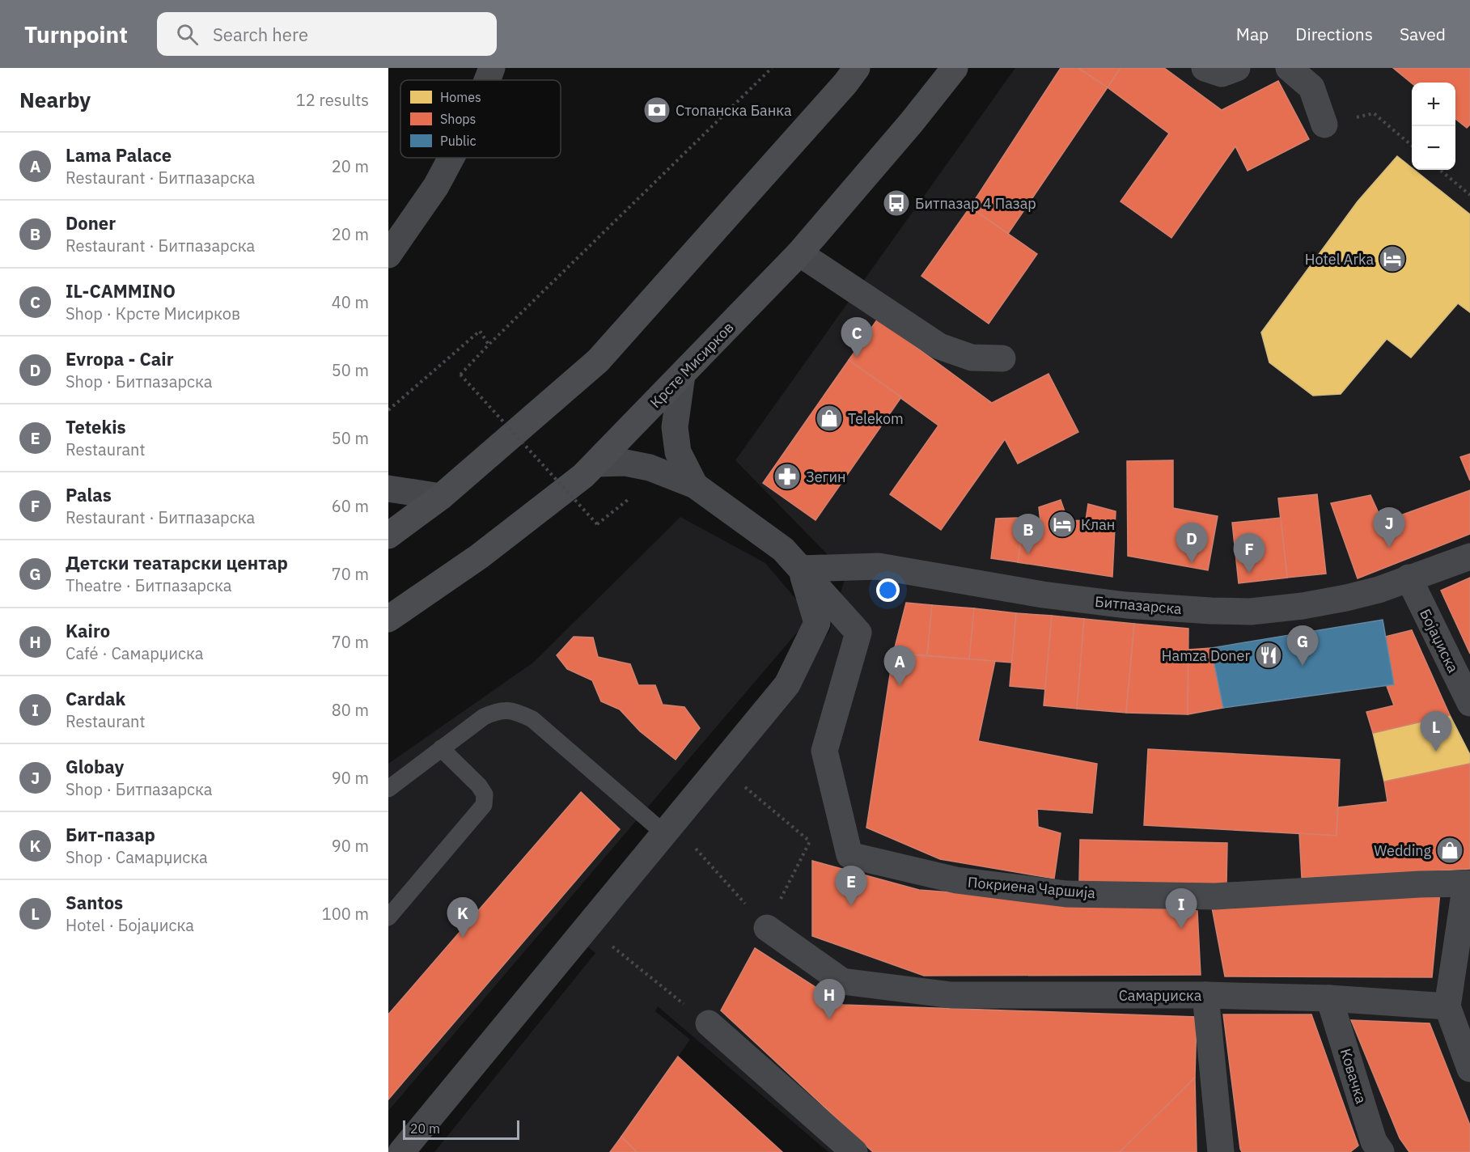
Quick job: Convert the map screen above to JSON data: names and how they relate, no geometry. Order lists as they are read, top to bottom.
{
  "streets": {
    "street": [
      "Крсте Мисирков",
      "Битпазарска",
      "Бојаџиска",
      "Покриена Чаршија",
      "Самарџиска",
      "Ковачка"
    ]
  },
  "crossings": [
    ["Битпазарска", "Бојаџиска"],
    ["Самарџиска", "Ковачка"]
  ],
  "places": {
    "bank": ["Стопанска Банка"],
    "bus stop": ["Битпазар 4 Пазар"],
    "hotel": ["Hotel Arka", "Клан"],
    "shop": ["Telekom", "Wedding"],
    "pharmacy": ["Зегин"],
    "restaurant": ["Hamza Doner"]
  },
  "legend": ["Homes", "Shops", "Public"],
  "scale_bar": "20 m",
  "page": {
    "header": "Turnpoint",
    "search": "Search here",
    "nav": ["Map", "Directions", "Saved"],
    "heading": ["Nearby", "12 results"],
    "map_buttons": ["+", "−"],
    "list": [
      {
        "mark": "A",
        "name": "Lama Palace",
        "note": "Restaurant · Битпазарска",
        "value": "20 m"
      },
      {
        "mark": "B",
        "name": "Doner",
        "note": "Restaurant · Битпазарска",
        "value": "20 m"
      },
      {
        "mark": "C",
        "name": "IL-CAMMINO",
        "note": "Shop · Крсте Мисирков",
        "value": "40 m"
      },
      {
        "mark": "D",
        "name": "Evropa - Cair",
        "note": "Shop · Битпазарска",
        "value": "50 m"
      },
      {
        "mark": "E",
        "name": "Tetekis",
        "note": "Restaurant",
        "value": "50 m"
      },
      {
        "mark": "F",
        "name": "Palas",
        "note": "Restaurant · Битпазарска",
        "value": "60 m"
      },
      {
        "mark": "G",
        "name": "Детски театарски центар",
        "note": "Theatre · Битпазарска",
        "value": "70 m"
      },
      {
        "mark": "H",
        "name": "Kairo",
        "note": "Café · Самарџиска",
        "value": "70 m"
      },
      {
        "mark": "I",
        "name": "Cardak",
        "note": "Restaurant",
        "value": "80 m"
      },
      {
        "mark": "J",
        "name": "Globay",
        "note": "Shop · Битпазарска",
        "value": "90 m"
      },
      {
        "mark": "K",
        "name": "Бит-пазар",
        "note": "Shop · Самарџиска",
        "value": "90 m"
      },
      {
        "mark": "L",
        "name": "Santos",
        "note": "Hotel · Бојаџиска",
        "value": "100 m"
      }
    ],
    "pins": [
      "C",
      "J",
      "B",
      "D",
      "F",
      "G",
      "A",
      "L",
      "E",
      "I",
      "K",
      "H"
    ],
    "scale": "20 m"
  }
}
